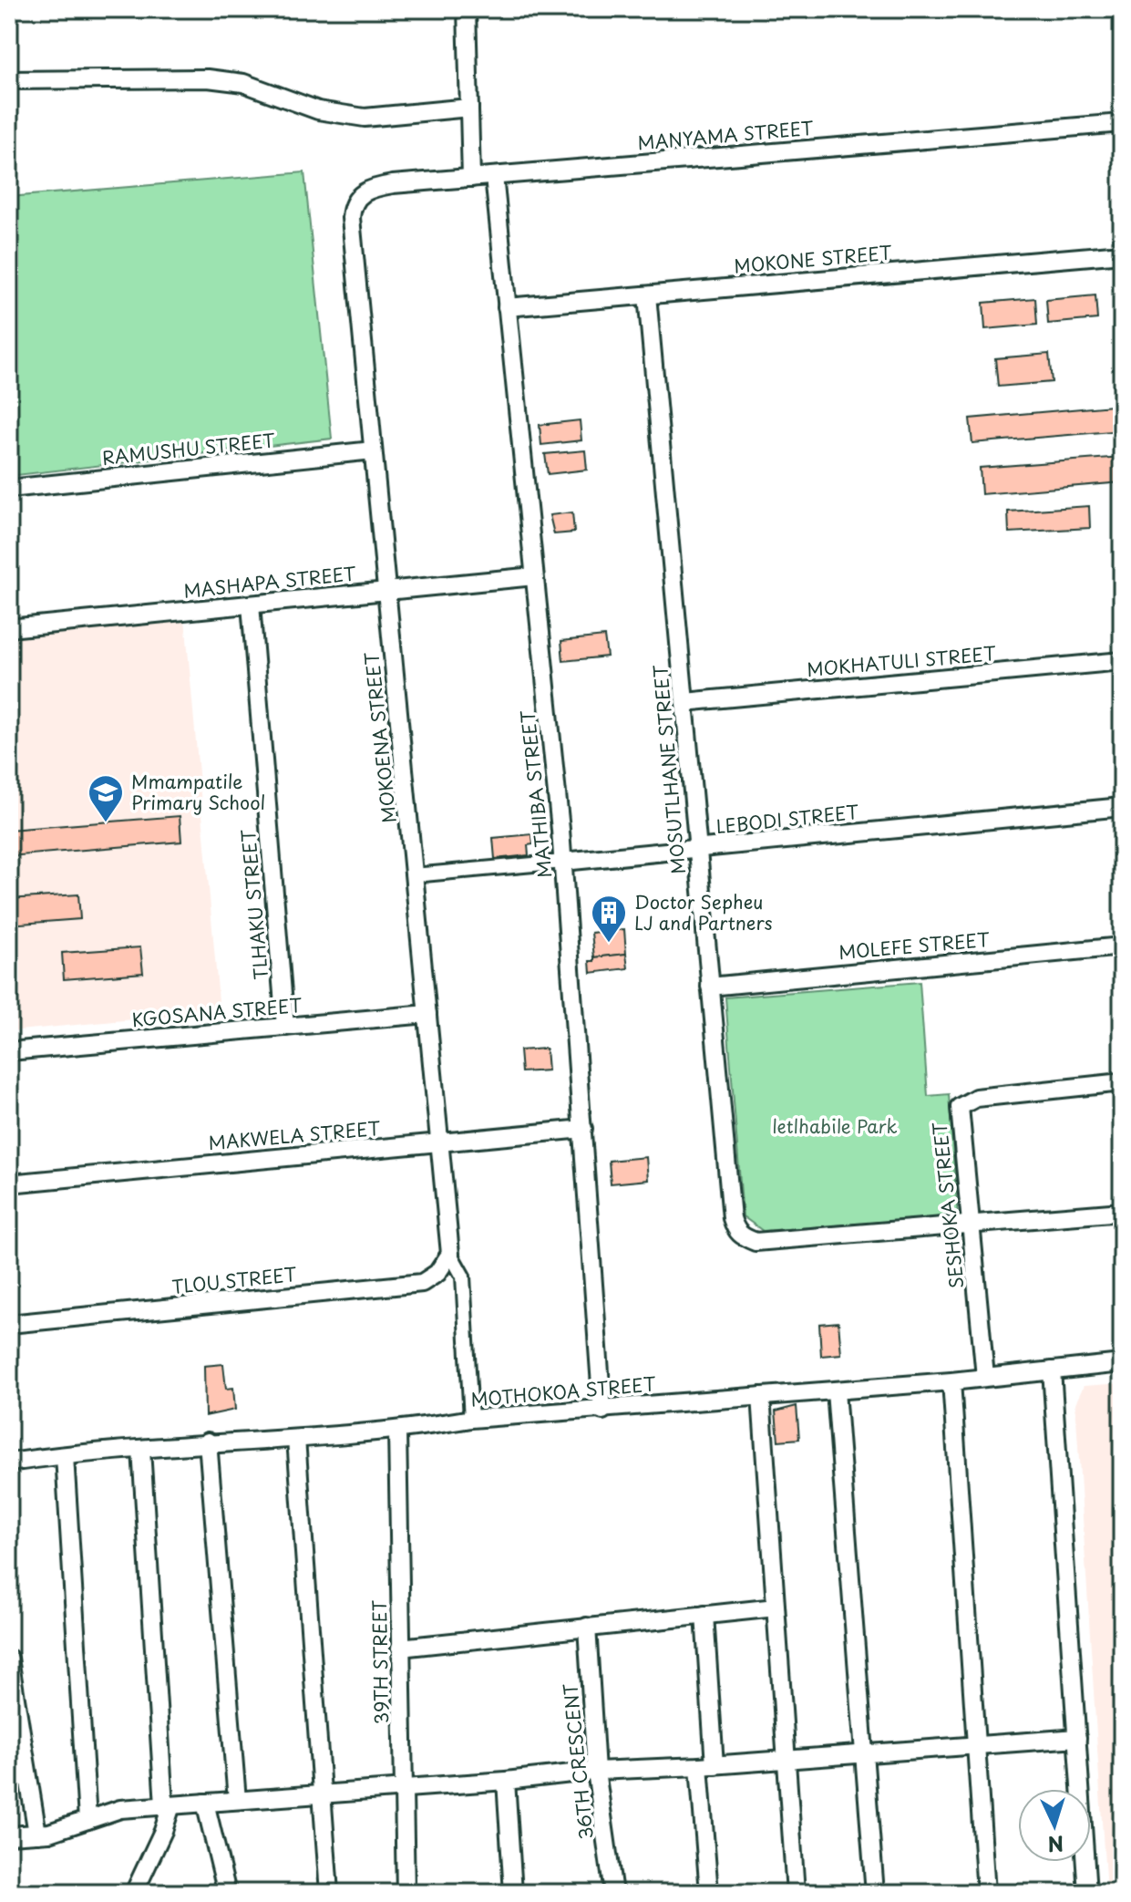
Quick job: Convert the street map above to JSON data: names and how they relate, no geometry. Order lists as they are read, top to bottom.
{
  "streets": {
    "street": [
      "MANYAMA STREET",
      "MOKONE STREET",
      "RAMUSHU STREET",
      "MASHAPA STREET",
      "MOKHATULI STREET",
      "MOKOENA STREET",
      "MOSUTLHANE STREET",
      "MATHIBA STREET",
      "LEBODI STREET",
      "TLHAKU STREET",
      "MOLEFE STREET",
      "KGOSANA STREET",
      "MAKWELA STREET",
      "SESHOKA STREET",
      "TLOU STREET",
      "MOTHOKOA STREET",
      "39TH STREET",
      "36TH CRESCENT"
    ]
  },
  "crossings": [
    ["MANYAMA STREET", "MOKOENA STREET"],
    ["MANYAMA STREET", "MATHIBA STREET"],
    ["MOKONE STREET", "MOSUTLHANE STREET"],
    ["MOKONE STREET", "MATHIBA STREET"],
    ["RAMUSHU STREET", "MOKOENA STREET"],
    ["MASHAPA STREET", "MOKOENA STREET"],
    ["MASHAPA STREET", "MATHIBA STREET"],
    ["MASHAPA STREET", "TLHAKU STREET"],
    ["MOKHATULI STREET", "MOSUTLHANE STREET"],
    ["MOKOENA STREET", "LEBODI STREET"],
    ["MOKOENA STREET", "KGOSANA STREET"],
    ["MOKOENA STREET", "MAKWELA STREET"],
    ["MOKOENA STREET", "TLOU STREET"],
    ["MOSUTLHANE STREET", "LEBODI STREET"],
    ["MOSUTLHANE STREET", "MOLEFE STREET"],
    ["MOSUTLHANE STREET", "SESHOKA STREET"],
    ["MATHIBA STREET", "LEBODI STREET"],
    ["MATHIBA STREET", "MAKWELA STREET"],
    ["MATHIBA STREET", "MOTHOKOA STREET"],
    ["TLHAKU STREET", "KGOSANA STREET"],
    ["SESHOKA STREET", "MOTHOKOA STREET"],
    ["MOTHOKOA STREET", "39TH STREET"]
  ],
  "parks": ["letlhabile Park"],
  "places": {
    "school or university": ["Mmampatile Primary School"],
    "building": ["Doctor Sepheu LJ and Partners"]
  },
  "north": "bottom"
}
